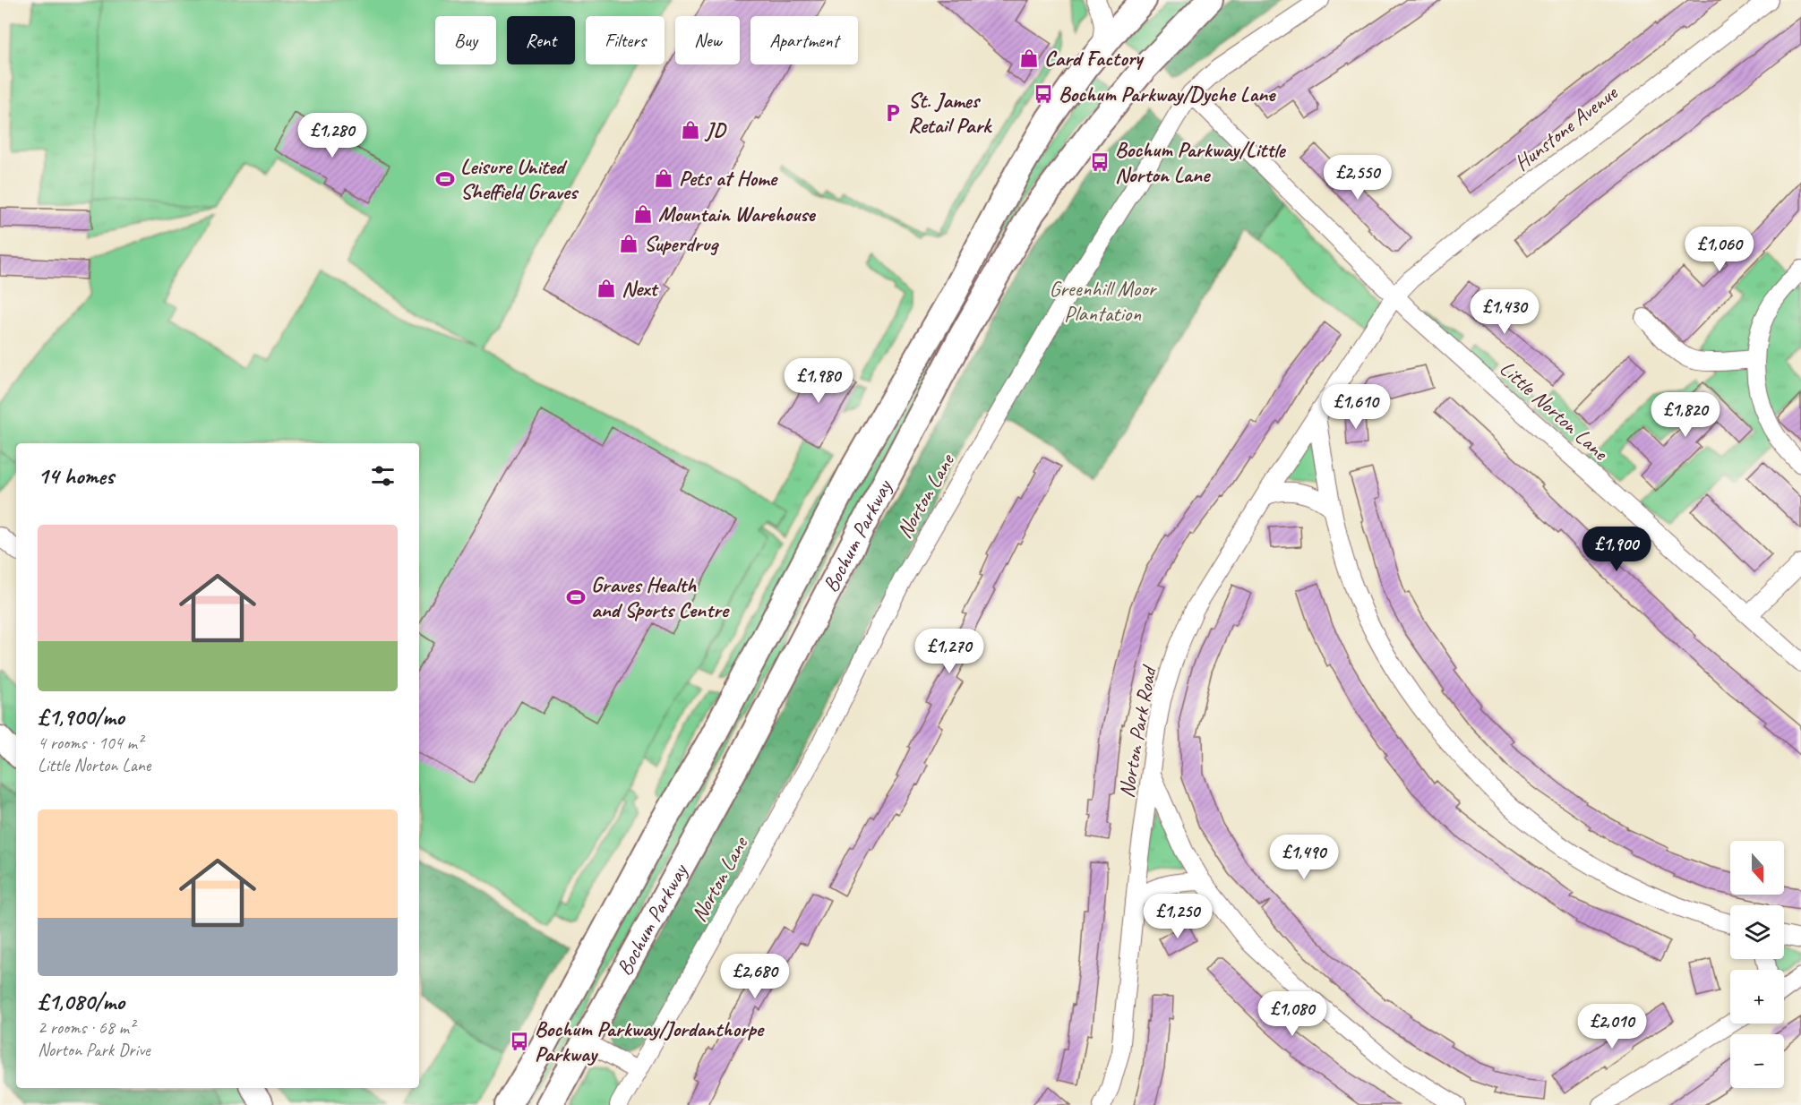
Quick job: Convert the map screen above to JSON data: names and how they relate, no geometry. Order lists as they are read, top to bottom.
{
  "streets": {
    "highway": ["Bochum Parkway"],
    "street": [
      "Hunstone Avenue",
      "Little Norton Lane",
      "Norton Lane",
      "Norton Park Road"
    ]
  },
  "crossings": [
    ["Hunstone Avenue", "Little Norton Lane"],
    ["Hunstone Avenue", "Norton Park Road"],
    ["Little Norton Lane", "Norton Lane"],
    ["Little Norton Lane", "Norton Park Road"]
  ],
  "parks": ["Greenhill Moor Plantation"],
  "places": {
    "shop": [
      "Card Factory",
      "JD",
      "Pets at Home",
      "Mountain Warehouse",
      "Superdrug",
      "Next"
    ],
    "bus stop": ["Bochum Parkway/Dyche Lane", "Bochum Parkway/Little Norton Lane", "Bochum Parkway/Jordanthorpe Parkway"],
    "parking": ["St. James Retail Park"],
    "sports": ["Leisure United Sheffield Graves", "Graves Health and Sports Centre"]
  },
  "north": "bottom",
  "page": {
    "chip": [
      "Buy",
      "Rent",
      "Filters",
      "New",
      "Apartment"
    ],
    "price": [
      "£1,280",
      "£2,550",
      "£1,060",
      "£1,430",
      "£1,980",
      "£1,610",
      "£1,820",
      "£1,900",
      "£1,270",
      "£1,490",
      "£1,250",
      "£2,680",
      "£1,080",
      "£2,010"
    ],
    "heading": "14 homes",
    "list": [
      {
        "name": "£1,900/mo",
        "note": "4 rooms · 104 m² · Little Norton Lane"
      },
      {
        "name": "£1,080/mo",
        "note": "2 rooms · 68 m² · Norton Park Drive"
      }
    ],
    "map_buttons": ["+", "−"]
  }
}
